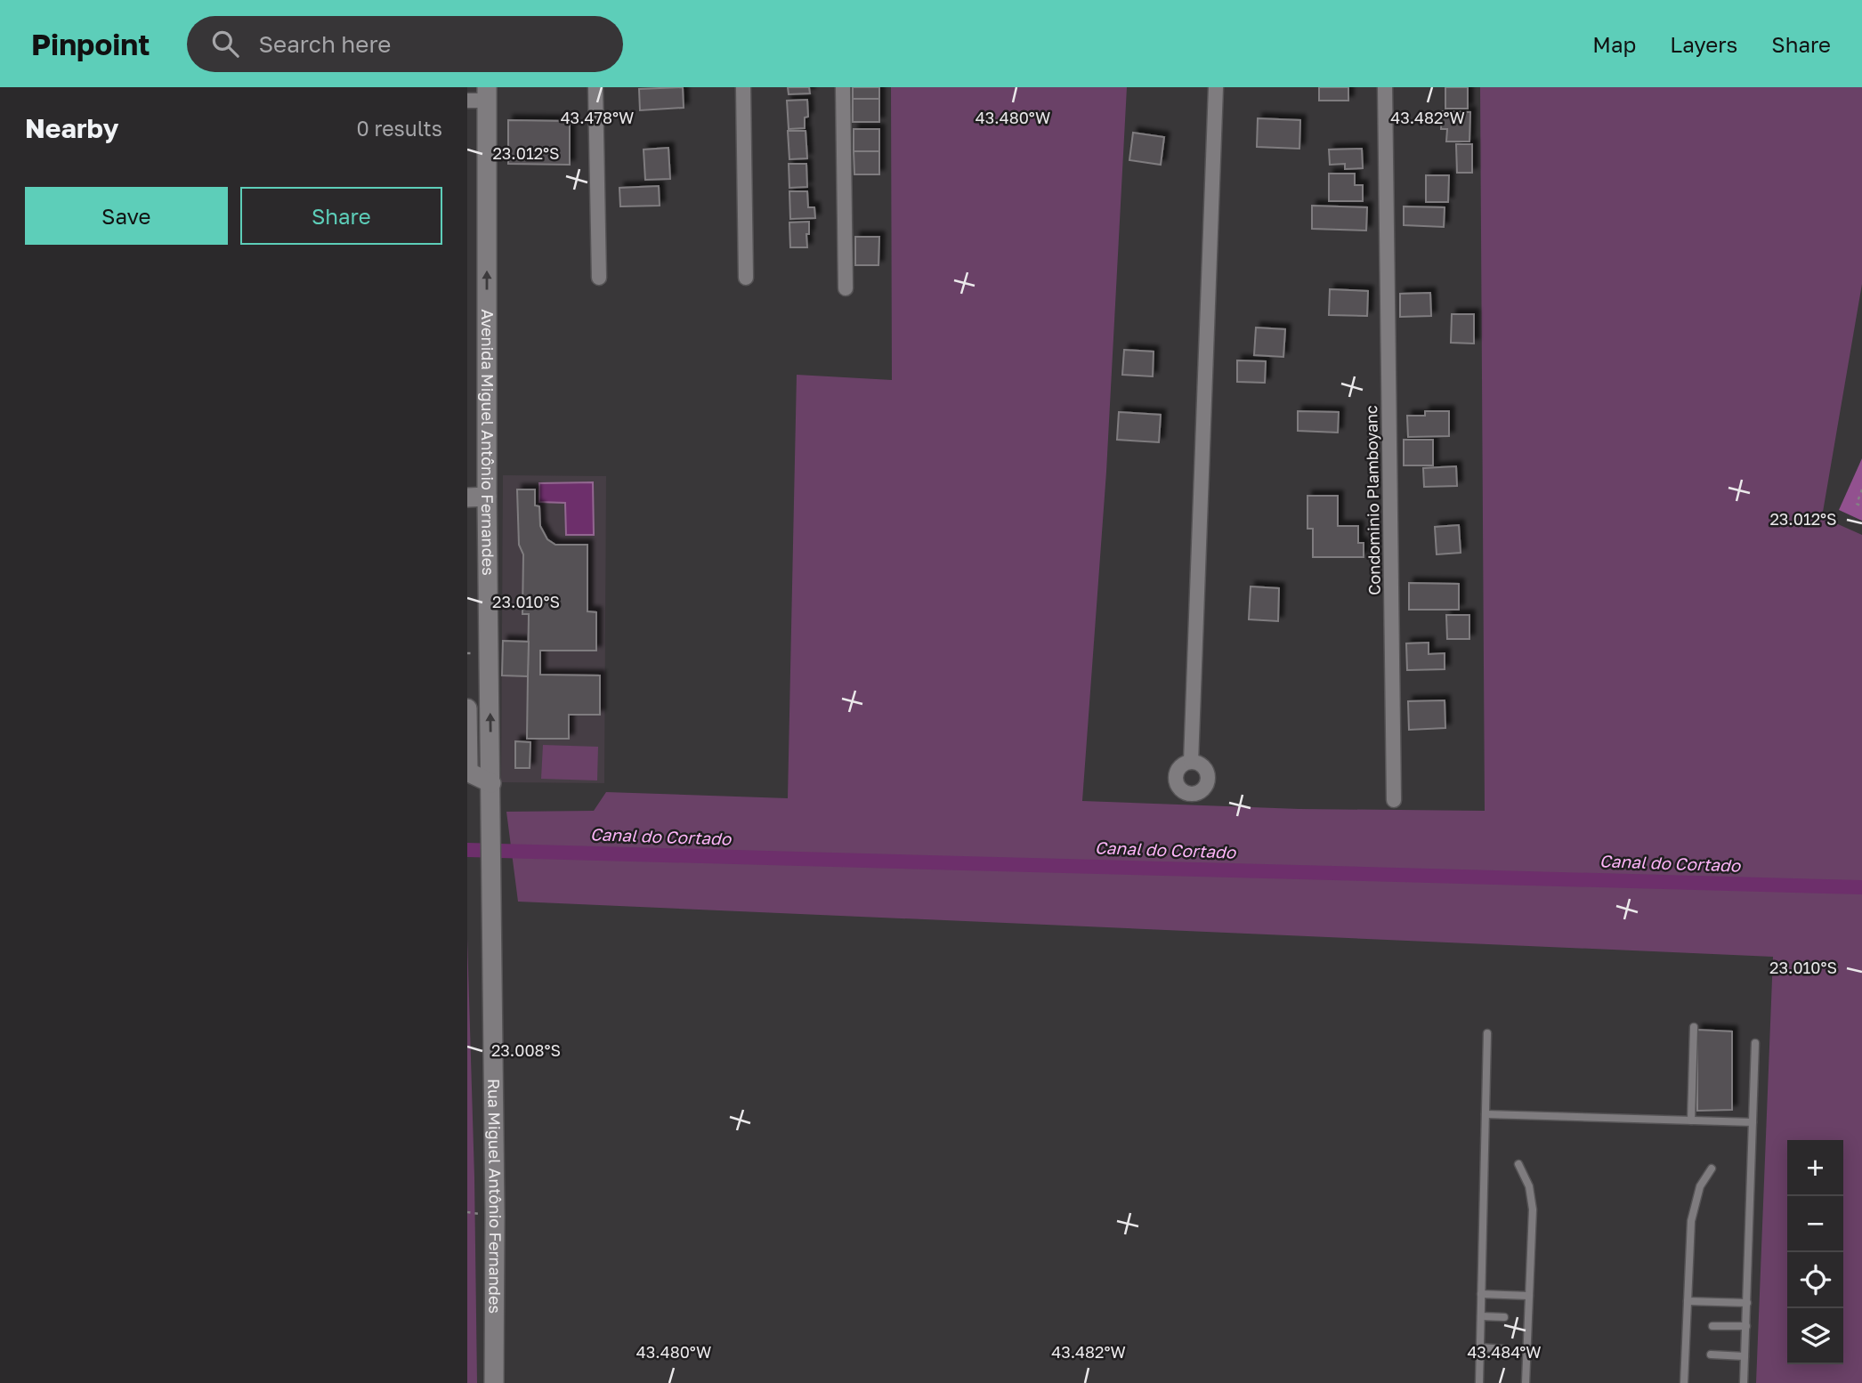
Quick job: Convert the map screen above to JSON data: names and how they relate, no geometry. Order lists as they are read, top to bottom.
{
  "streets": {
    "street": ["Avenida Miguel Antônio Fernandes", "Condominio Plamboyanc", "Rua Miguel Antônio Fernandes"]
  },
  "crossings": [
    ["Avenida Miguel Antônio Fernandes", "Rua Miguel Antônio Fernandes"]
  ],
  "one_way": ["Avenida Miguel Antônio Fernandes"],
  "water": ["Canal do Cortado"],
  "page": {
    "header": "Pinpoint",
    "search": "Search here",
    "nav": ["Map", "Layers", "Share"],
    "heading": ["Nearby", "0 results"],
    "buttons": ["Save", "Share"],
    "map_buttons": ["+", "−"]
  },
  "coordinates": [
    "43.478°W",
    "43.480°W",
    "43.482°W",
    "23.012°S",
    "23.010°S",
    "23.008°S",
    "43.484°W"
  ]
}
